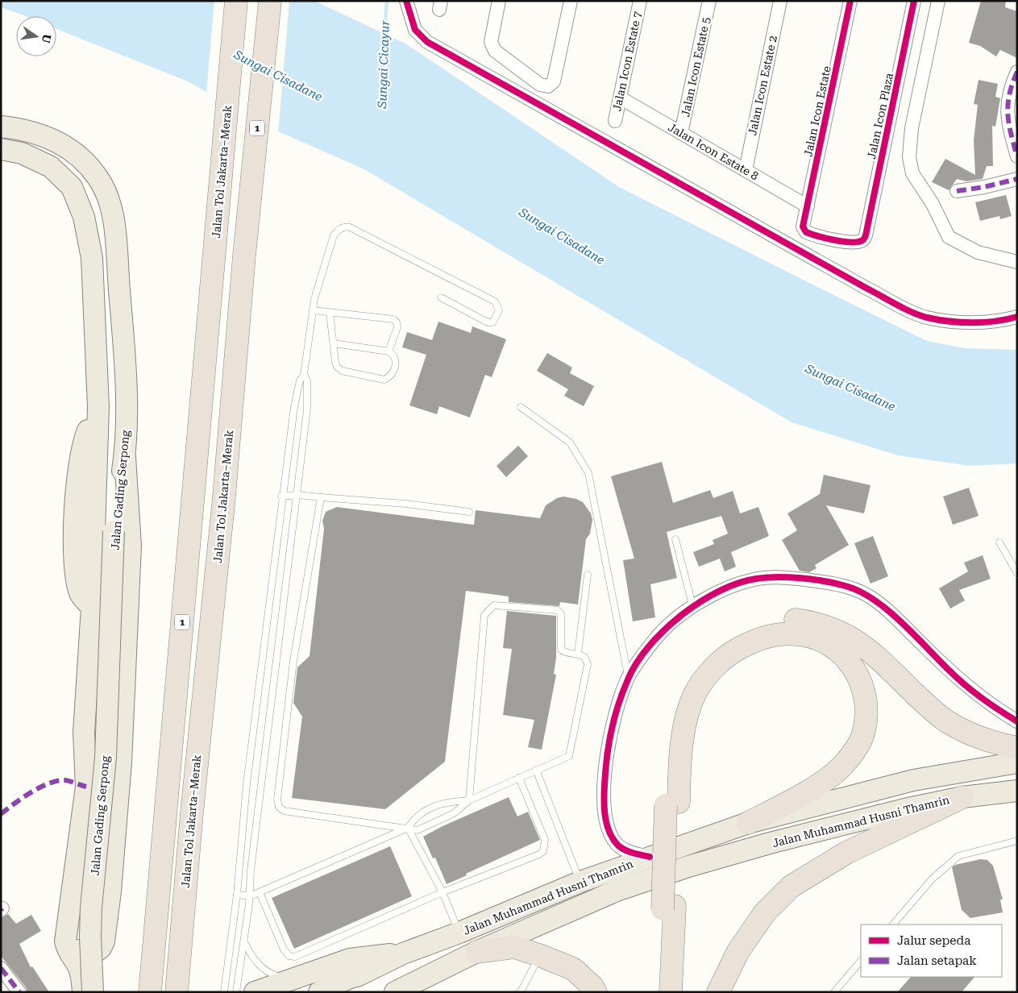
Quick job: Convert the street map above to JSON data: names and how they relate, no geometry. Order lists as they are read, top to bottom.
{
  "streets": {
    "highway": ["1", "Jalan Tol Jakarta–Merak"],
    "main road": ["Jalan Gading Serpong", "Jalan Muhammad Husni Thamrin"],
    "street": [
      "Jalan Icon Estate 7",
      "Jalan Icon Estate 5",
      "Jalan Icon Estate 2",
      "Jalan Icon Estate",
      "Jalan Icon Plaza",
      "Jalan Icon Estate 8"
    ]
  },
  "crossings": [
    ["Jalan Icon Estate 7", "Jalan Icon Estate 8"],
    ["Jalan Icon Estate 5", "Jalan Icon Estate 8"],
    ["Jalan Icon Estate 2", "Jalan Icon Estate 8"],
    ["Jalan Icon Estate", "Jalan Icon Plaza"],
    ["Jalan Icon Estate", "Jalan Icon Estate 8"]
  ],
  "water": ["Sungai Cicayur", "Sungai Cisadane"],
  "legend": ["Jalur sepeda", "Jalan setapak"],
  "north": "right"
}
